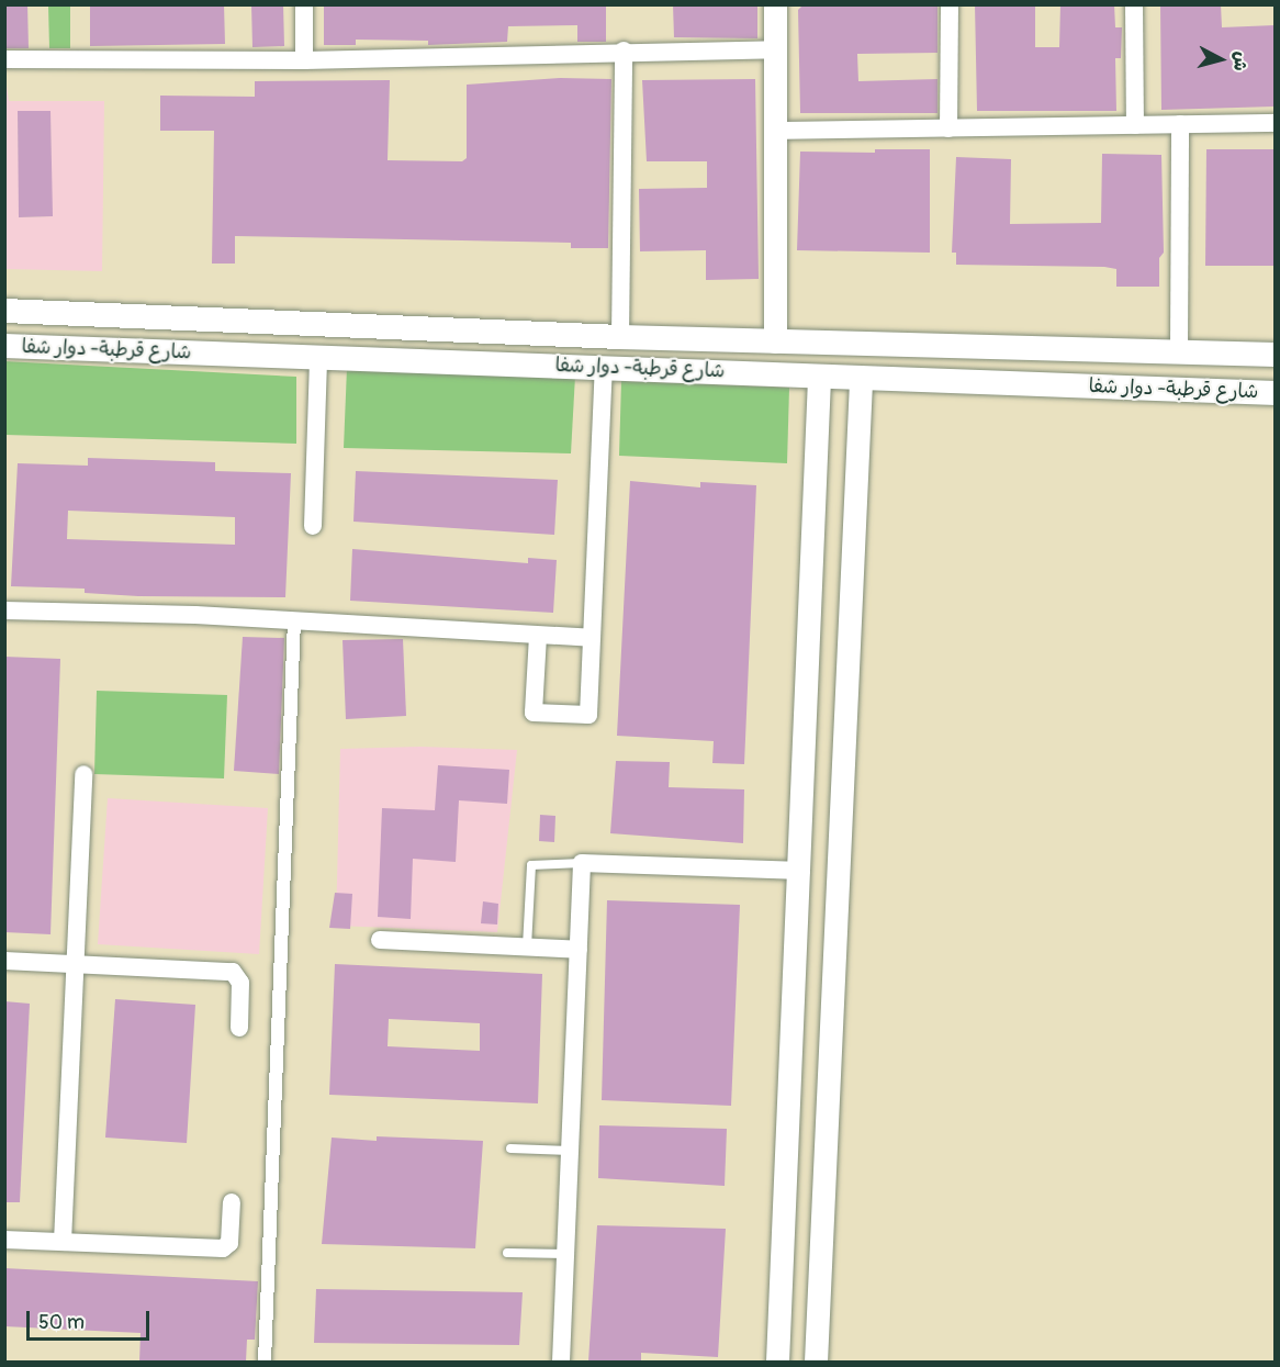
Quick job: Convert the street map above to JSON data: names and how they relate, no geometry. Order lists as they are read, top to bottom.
{
  "streets": {
    "main road": ["شارع قرطبة- دوار شفا"]
  },
  "scale_bar": "50 m",
  "north": "right"
}
